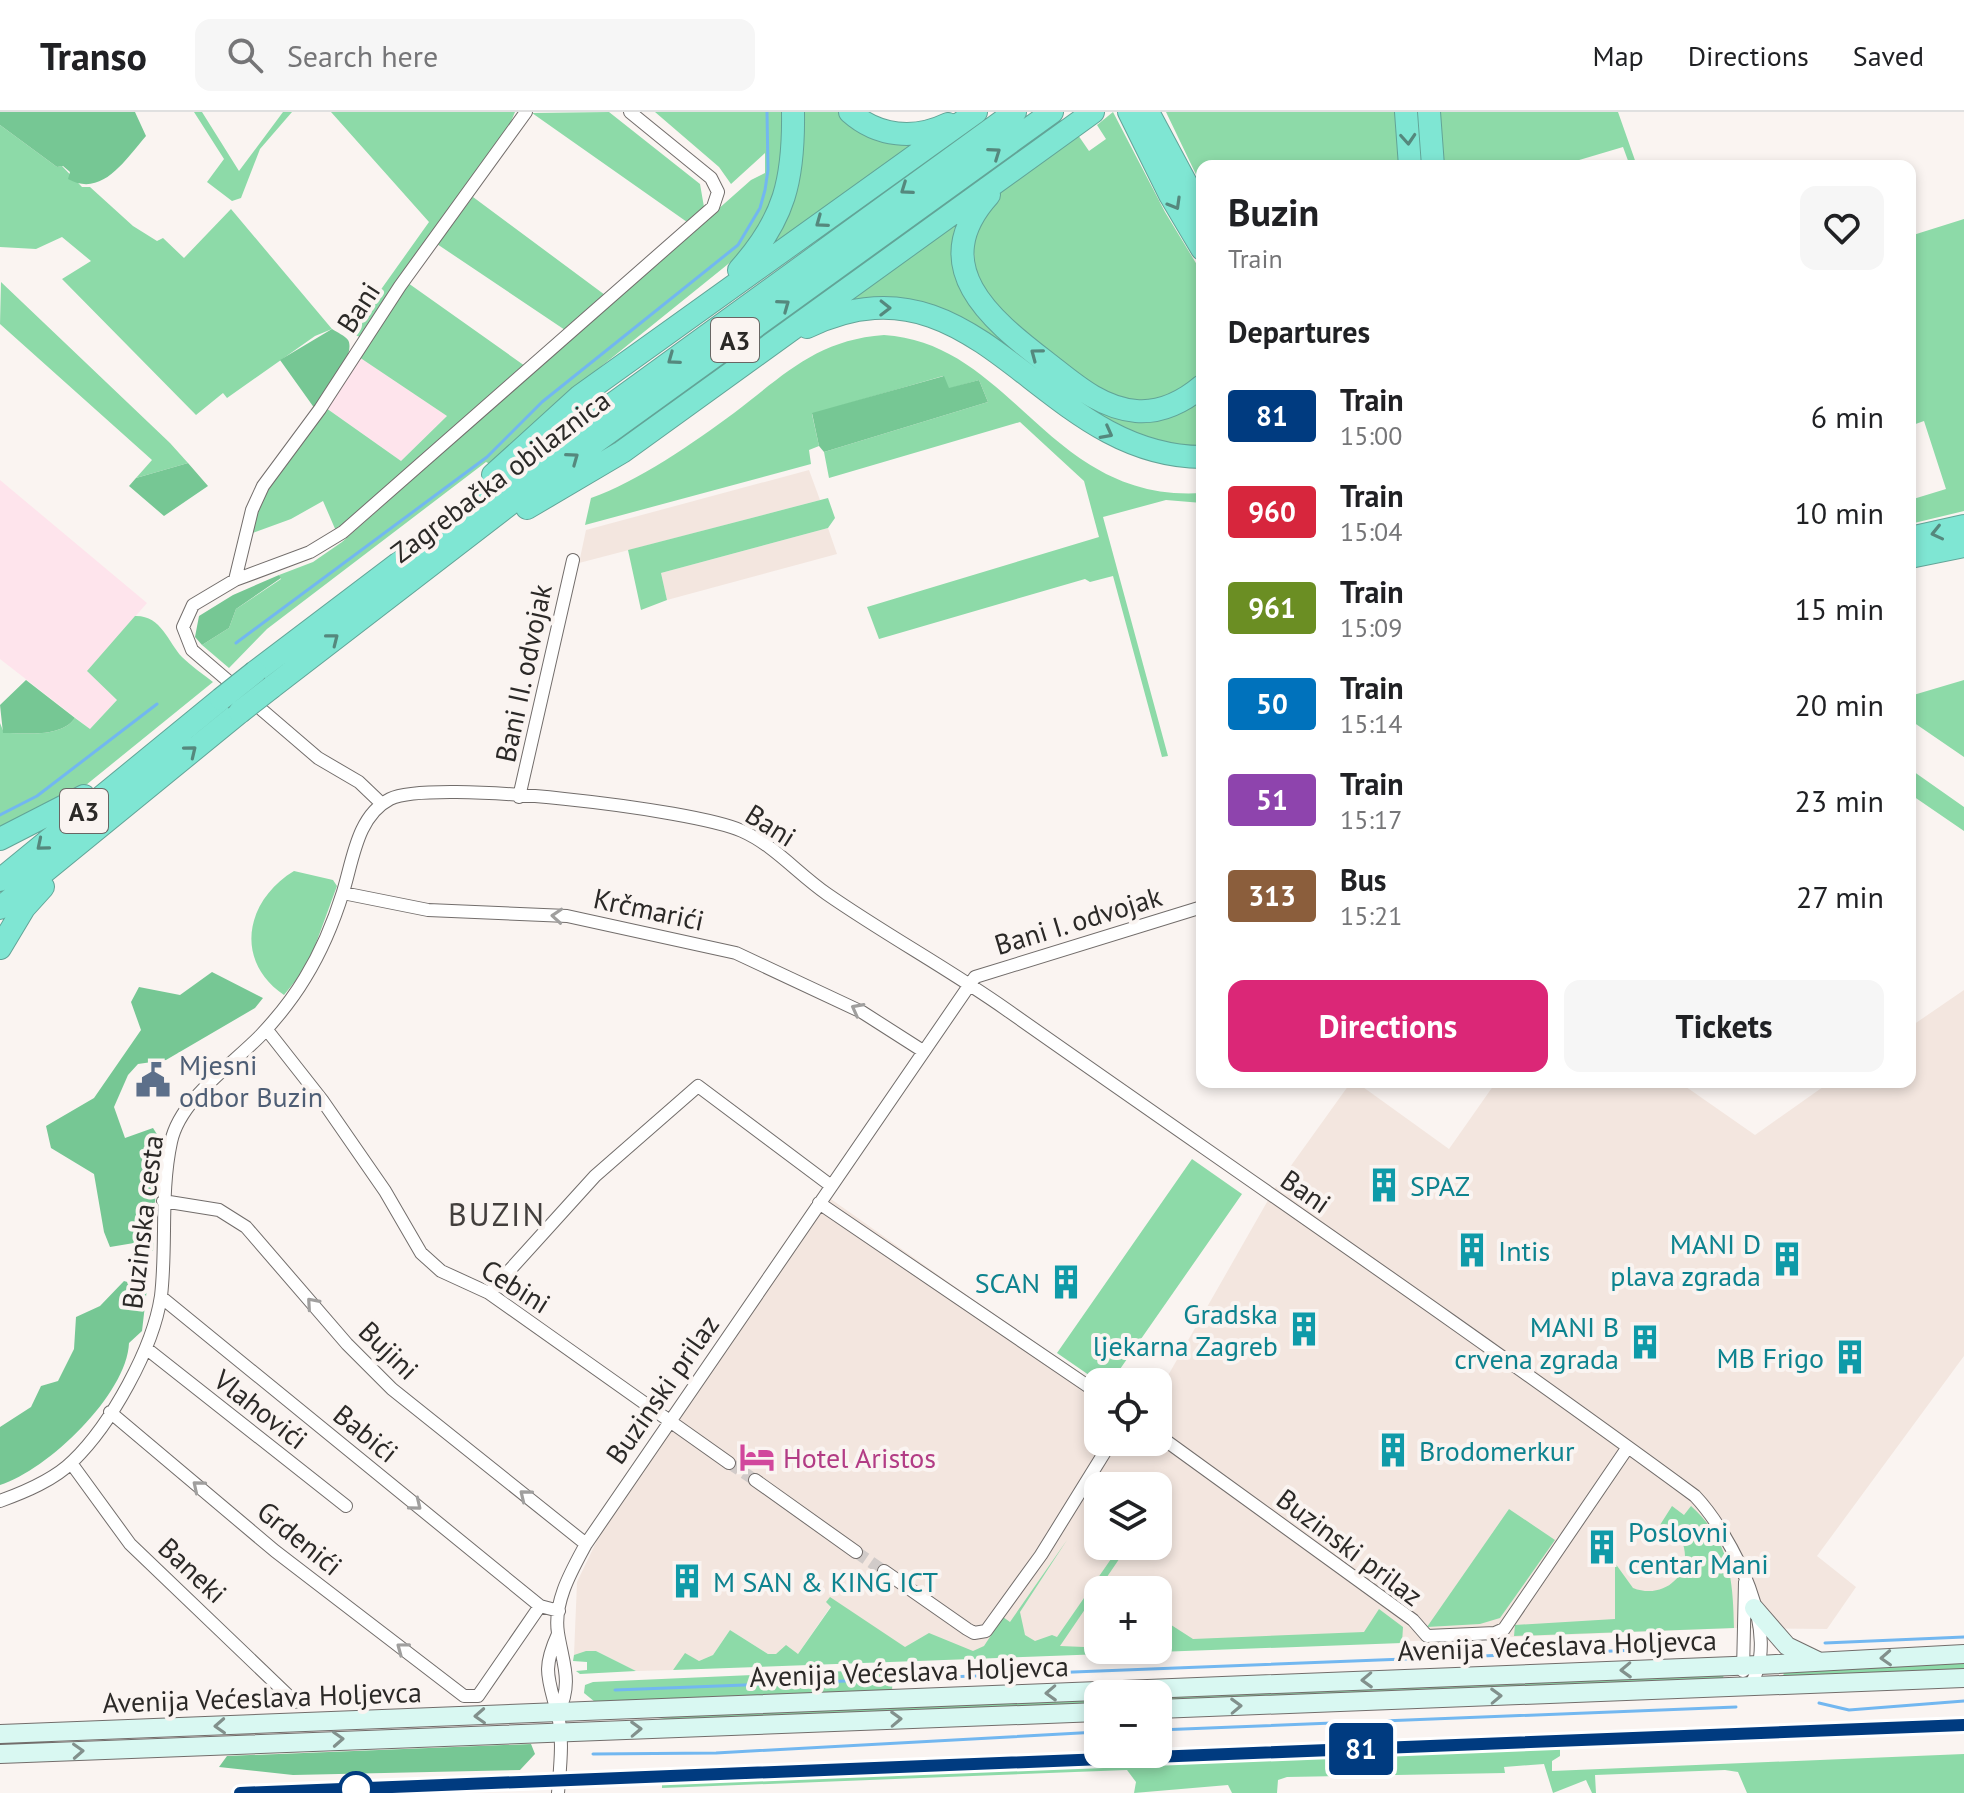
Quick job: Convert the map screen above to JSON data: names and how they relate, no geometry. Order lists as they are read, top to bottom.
{
  "streets": {
    "highway": ["A3", "Zagrebačka obilaznica"],
    "main road": ["Avenija Većeslava Holjevca"],
    "street": [
      "Bani",
      "Bani II. odvojak",
      "Krčmarići",
      "Bani I. odvojak",
      "Buzinska cesta",
      "Cebini",
      "Bujini",
      "Buzinski prilaz",
      "Vlahovići",
      "Babići",
      "Grdenići",
      "Baneki"
    ]
  },
  "crossings": [
    ["Bani", "Bani II. odvojak"],
    ["Bani", "Bani I. odvojak"],
    ["Bani", "Buzinska cesta"],
    ["Bani", "Buzinski prilaz"],
    ["Bani", "Avenija Većeslava Holjevca"],
    ["Krčmarići", "Buzinska cesta"],
    ["Krčmarići", "Buzinski prilaz"],
    ["Bani I. odvojak", "Buzinski prilaz"],
    ["Buzinska cesta", "Cebini"],
    ["Buzinska cesta", "Bujini"],
    ["Buzinska cesta", "Vlahovići"],
    ["Buzinska cesta", "Babići"],
    ["Buzinska cesta", "Grdenići"],
    ["Buzinska cesta", "Baneki"],
    ["Cebini", "Buzinski prilaz"],
    ["Bujini", "Buzinski prilaz"],
    ["Buzinski prilaz", "Avenija Većeslava Holjevca"],
    ["Babići", "Grdenići"]
  ],
  "one_way": [
    "Krčmarići",
    "Bujini",
    "Babići",
    "Grdenići"
  ],
  "districts": ["BUZIN"],
  "places": {
    "public building": ["Mjesni odbor Buzin"],
    "building": [
      "SPAZ",
      "Intis",
      "MANI D plava zgrada",
      "SCAN",
      "Gradska ljekarna Zagreb",
      "MANI B crvena zgrada",
      "MB Frigo",
      "Brodomerkur",
      "Poslovni centar Mani",
      "M SAN & KING ICT"
    ],
    "hotel": ["Hotel Aristos"]
  },
  "page": {
    "header": "Transo",
    "search": "Search here",
    "nav": ["Map", "Directions", "Saved"],
    "on_map": "81",
    "heading": [
      ["Buzin", "Train"],
      "Departures"
    ],
    "list": [
      {
        "mark": "81",
        "name": "Train",
        "note": "15:00",
        "value": "6 min"
      },
      {
        "mark": "960",
        "name": "Train",
        "note": "15:04",
        "value": "10 min"
      },
      {
        "mark": "961",
        "name": "Train",
        "note": "15:09",
        "value": "15 min"
      },
      {
        "mark": "50",
        "name": "Train",
        "note": "15:14",
        "value": "20 min"
      },
      {
        "mark": "51",
        "name": "Train",
        "note": "15:17",
        "value": "23 min"
      },
      {
        "mark": "313",
        "name": "Bus",
        "note": "15:21",
        "value": "27 min"
      }
    ],
    "buttons": ["Directions", "Tickets"],
    "map_buttons": ["+", "−"]
  }
}
